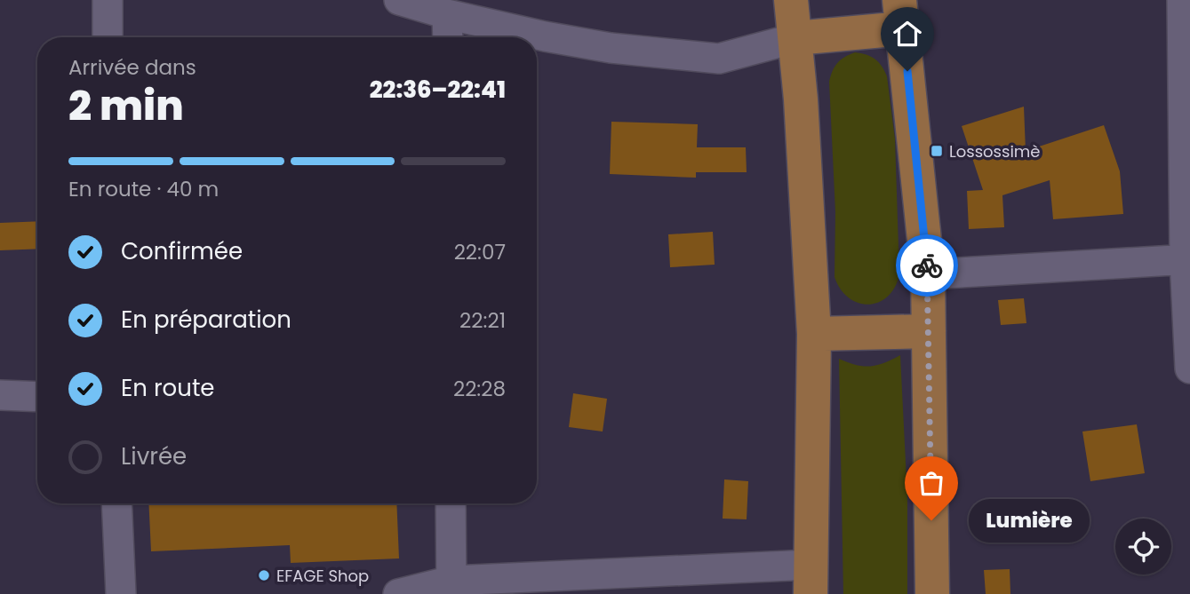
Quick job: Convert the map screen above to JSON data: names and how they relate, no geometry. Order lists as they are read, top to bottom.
{
  "places": {
    "transit": ["Lossossimè"],
    "other": ["Lumière", "EFAGE Shop"]
  },
  "page": {
    "heading": ["2 min", "Arrivée dans", "22:36–22:41"],
    "bar": "En route · 40 m",
    "list": [
      ["Confirmée", "22:07"],
      ["En préparation", "22:21"],
      ["En route", "22:28"],
      "Livrée"
    ],
    "bubble": "Lumière"
  }
}
